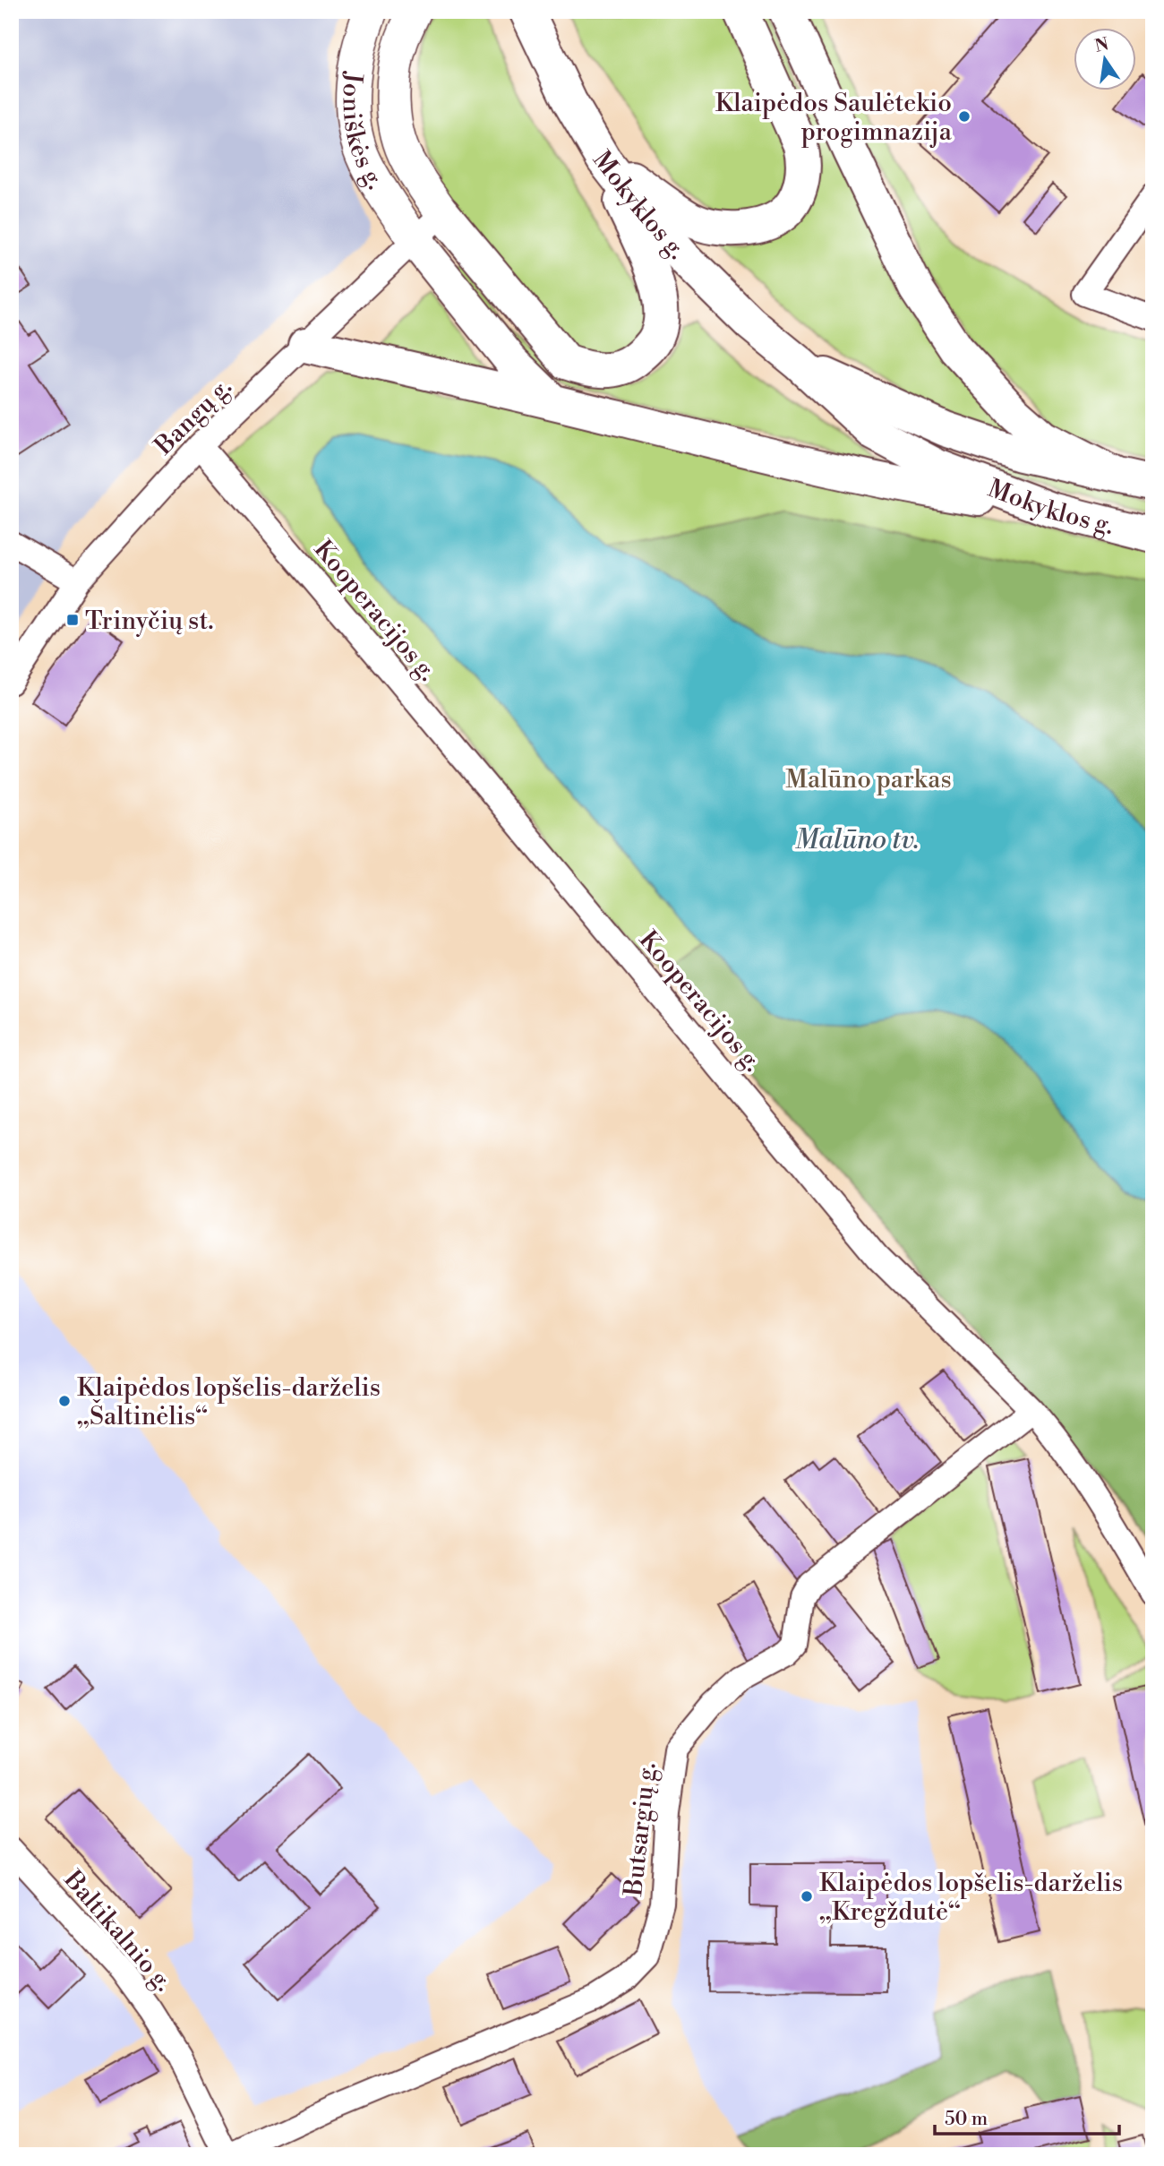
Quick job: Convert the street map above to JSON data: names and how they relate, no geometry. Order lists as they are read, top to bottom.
{
  "streets": {
    "main road": ["Joniškės g.", "Mokyklos g."],
    "street": [
      "Bangų g.",
      "Kooperacijos g.",
      "Butsargių g.",
      "Baltikalnio g."
    ]
  },
  "crossings": [
    ["Joniškės g.", "Bangų g."],
    ["Bangų g.", "Kooperacijos g."],
    ["Kooperacijos g.", "Butsargių g."],
    ["Butsargių g.", "Baltikalnio g."]
  ],
  "water": ["Malūno tv."],
  "parks": ["Malūno parkas"],
  "places": {
    "other": ["Klaipėdos Saulėtekio progimnazija", "Klaipėdos lopšelis-darželis „Šaltinėlis“", "Klaipėdos lopšelis-darželis „Kregždutė“"],
    "transit": ["Trinyčių st."]
  },
  "scale_bar": "50 m",
  "north": "top"
}
